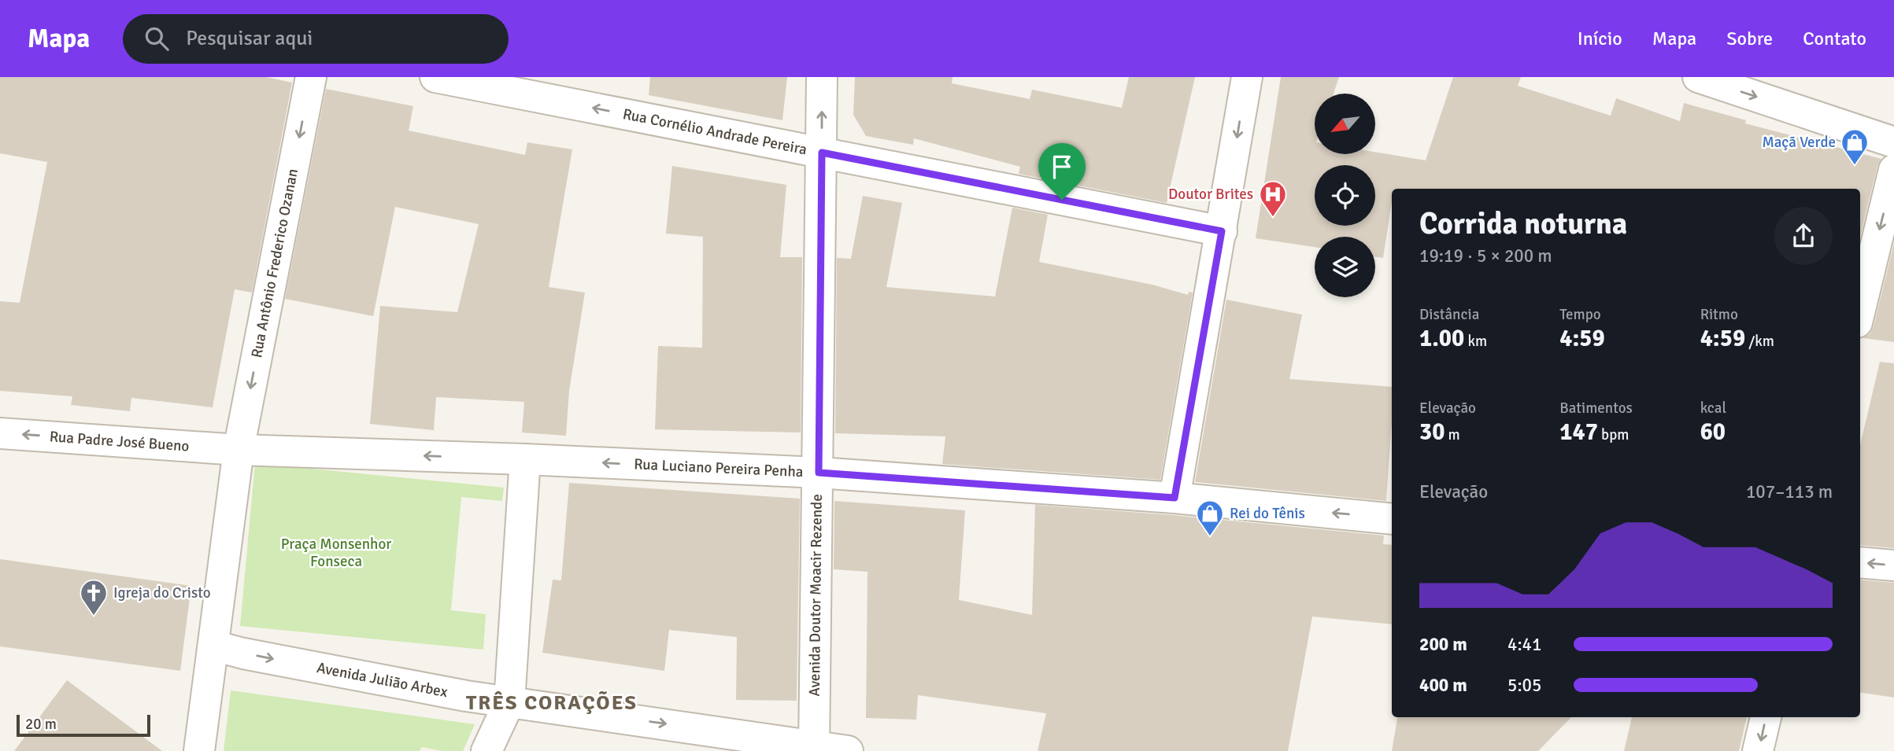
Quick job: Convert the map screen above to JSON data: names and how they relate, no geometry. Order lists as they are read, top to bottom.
{
  "streets": {
    "street": [
      "Rua Cornélio Andrade Pereira",
      "Rua Antônio Frederico Ozanan",
      "Rua Padre José Bueno",
      "Rua Luciano Pereira Penha",
      "Avenida Doutor Moacir Rezende",
      "Avenida Julião Arbex"
    ]
  },
  "crossings": [
    ["Rua Cornélio Andrade Pereira", "Avenida Doutor Moacir Rezende"],
    ["Rua Antônio Frederico Ozanan", "Rua Padre José Bueno"],
    ["Rua Antônio Frederico Ozanan", "Rua Luciano Pereira Penha"],
    ["Rua Antônio Frederico Ozanan", "Avenida Julião Arbex"],
    ["Rua Padre José Bueno", "Rua Luciano Pereira Penha"],
    ["Rua Luciano Pereira Penha", "Avenida Doutor Moacir Rezende"],
    ["Avenida Doutor Moacir Rezende", "Avenida Julião Arbex"]
  ],
  "one_way": [
    "Rua Cornélio Andrade Pereira",
    "Rua Antônio Frederico Ozanan",
    "Rua Padre José Bueno",
    "Rua Luciano Pereira Penha",
    "Avenida Julião Arbex"
  ],
  "districts": ["TRÊS CORAÇÕES"],
  "parks": ["Praça Monsenhor Fonseca"],
  "places": {
    "shop": ["Maçã Verde", "Rei do Tênis"],
    "hospital": ["Doutor Brites"],
    "church": ["Igreja do Cristo"]
  },
  "scale_bar": "20 m",
  "north": "bottom left",
  "page": {
    "header": "Mapa",
    "search": "Pesquisar aqui",
    "nav": [
      "Início",
      "Mapa",
      "Sobre",
      "Contato"
    ],
    "heading": ["Corrida noturna", "19:19 · 5 × 200 m"],
    "stats": [
      ["Distância", "1.00 km"],
      ["Tempo", "4:59"],
      ["Ritmo", "4:59 /km"],
      ["Elevação", "30 m"],
      ["Batimentos", "147 bpm"],
      ["kcal", "60"]
    ],
    "chart": ["Elevação", "107–113 m"],
    "list": [
      {
        "name": "200 m",
        "note": "4:41"
      },
      {
        "name": "400 m",
        "note": "5:05"
      }
    ],
    "scale": "20 m"
  }
}
